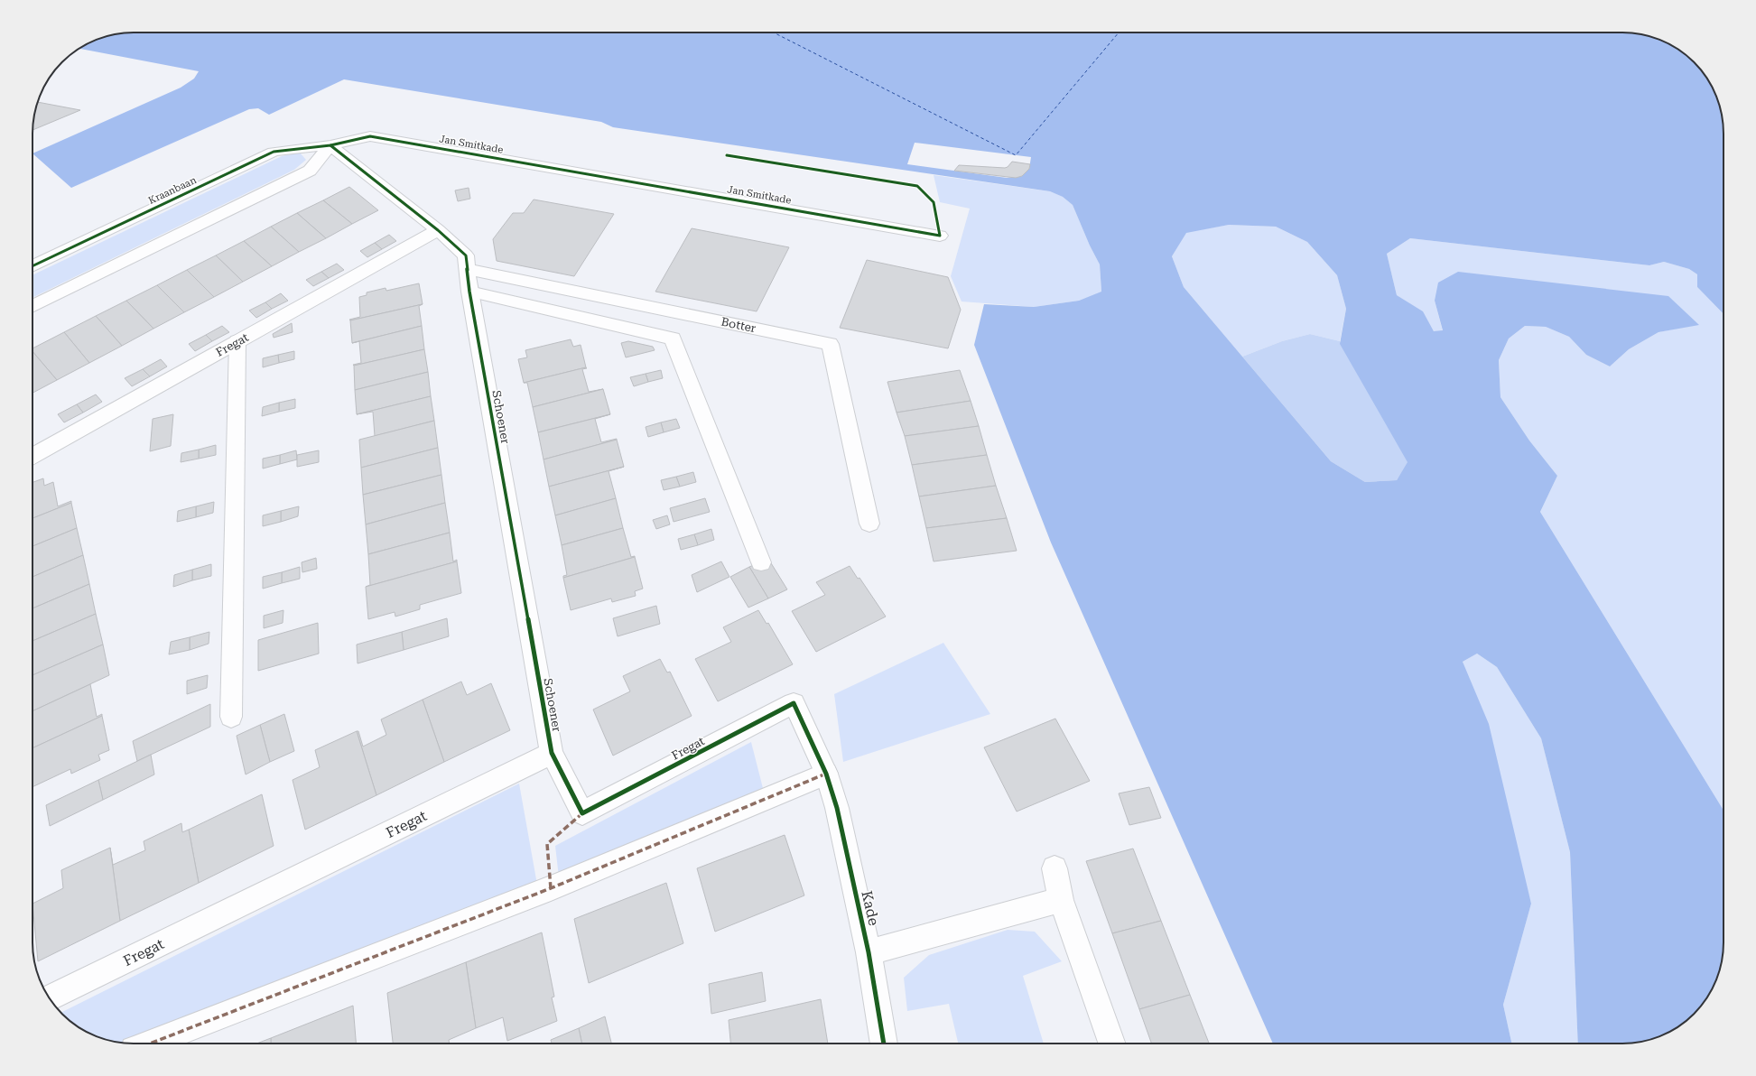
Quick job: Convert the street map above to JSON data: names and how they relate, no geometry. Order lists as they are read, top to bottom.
{
  "streets": {
    "street": [
      "Jan Smitkade",
      "Kraanbaan",
      "Botter",
      "Fregat",
      "Schoener",
      "Kade"
    ]
  },
  "crossings": [
    ["Jan Smitkade", "Kraanbaan"],
    ["Jan Smitkade", "Schoener"],
    ["Kraanbaan", "Schoener"],
    ["Botter", "Schoener"],
    ["Fregat", "Schoener"],
    ["Fregat", "Kade"]
  ]
}
